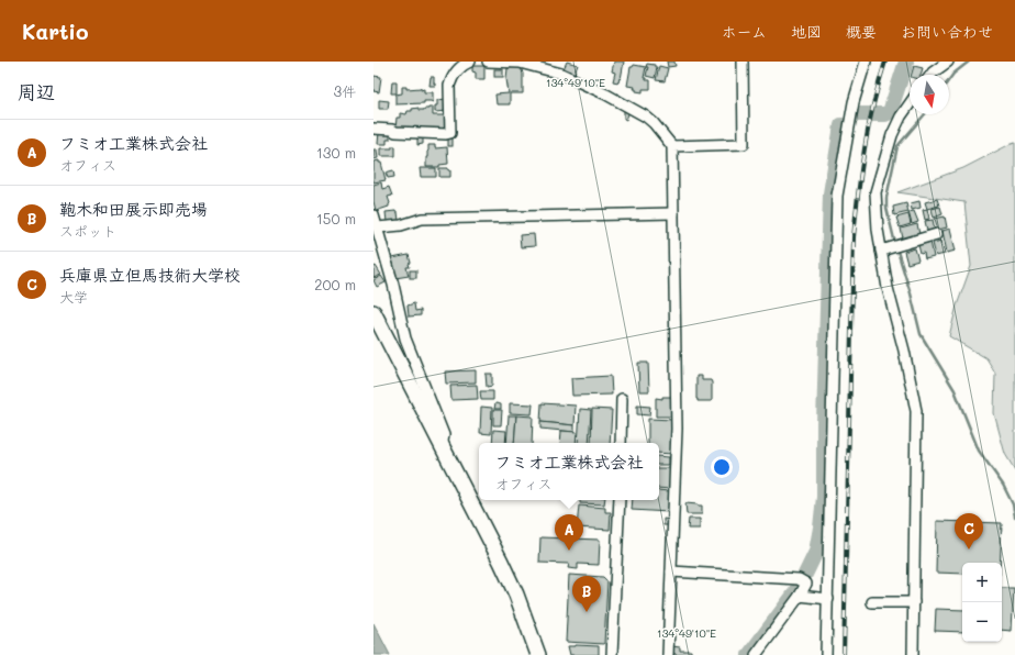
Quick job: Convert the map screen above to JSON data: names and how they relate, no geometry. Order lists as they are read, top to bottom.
{
  "north": "bottom",
  "page": {
    "header": "Kartio",
    "nav": [
      "ホーム",
      "地図",
      "概要",
      "お問い合わせ"
    ],
    "heading": ["周辺", "3件"],
    "list": [
      {
        "mark": "A",
        "name": "フミオ工業株式会社",
        "note": "オフィス",
        "value": "130 m"
      },
      {
        "mark": "B",
        "name": "鞄木和田展示即売場",
        "note": "スポット",
        "value": "150 m"
      },
      {
        "mark": "C",
        "name": "兵庫県立但馬技術大学校",
        "note": "大学",
        "value": "200 m"
      }
    ],
    "popup": ["フミオ工業株式会社", "オフィス"],
    "pins": ["C", "A", "B"],
    "map_buttons": ["+", "−"]
  },
  "coordinates": ["134°49'10\"E"]
}
